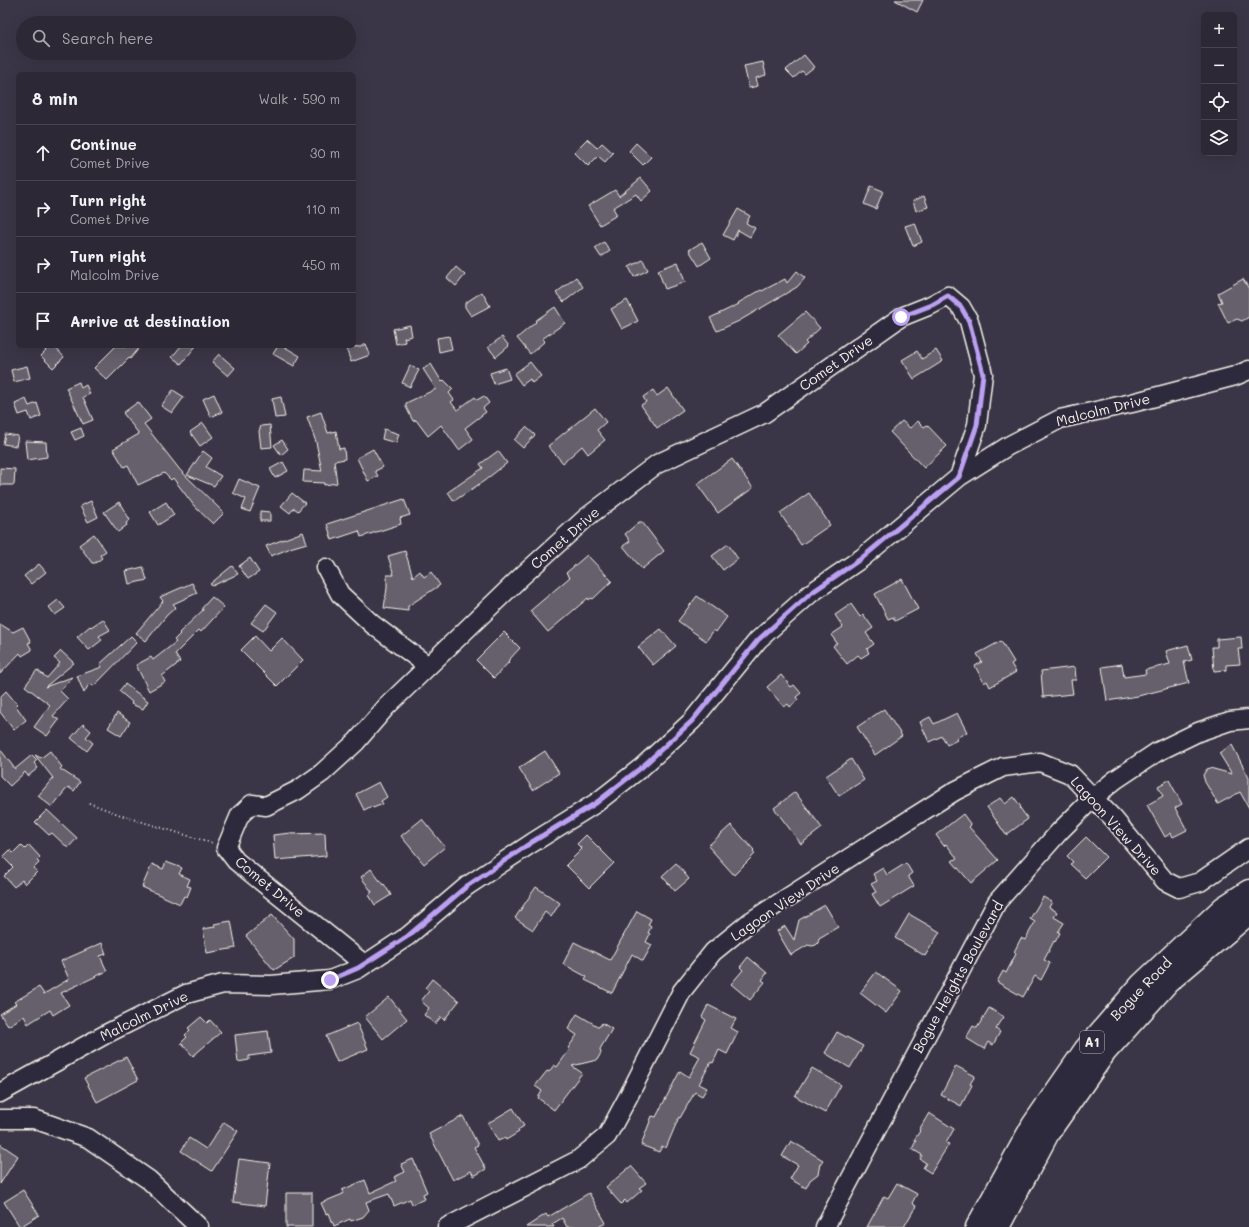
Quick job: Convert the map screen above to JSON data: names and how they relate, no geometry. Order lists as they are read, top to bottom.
{
  "streets": {
    "main road": ["Bogue Road", "A1"],
    "street": [
      "Comet Drive",
      "Malcolm Drive",
      "Lagoon View Drive",
      "Bogue Heights Boulevard"
    ]
  },
  "crossings": [
    ["Comet Drive", "Malcolm Drive"],
    ["Lagoon View Drive", "Bogue Heights Boulevard"]
  ],
  "page": {
    "map_buttons": ["+", "−"],
    "search": "Search here",
    "heading": ["8 min", "Walk · 590 m"],
    "list": [
      ["Continue", "Comet Drive", "30 m"],
      ["Turn right", "Comet Drive", "110 m"],
      ["Turn right", "Malcolm Drive", "450 m"],
      "Arrive at destination"
    ]
  }
}
